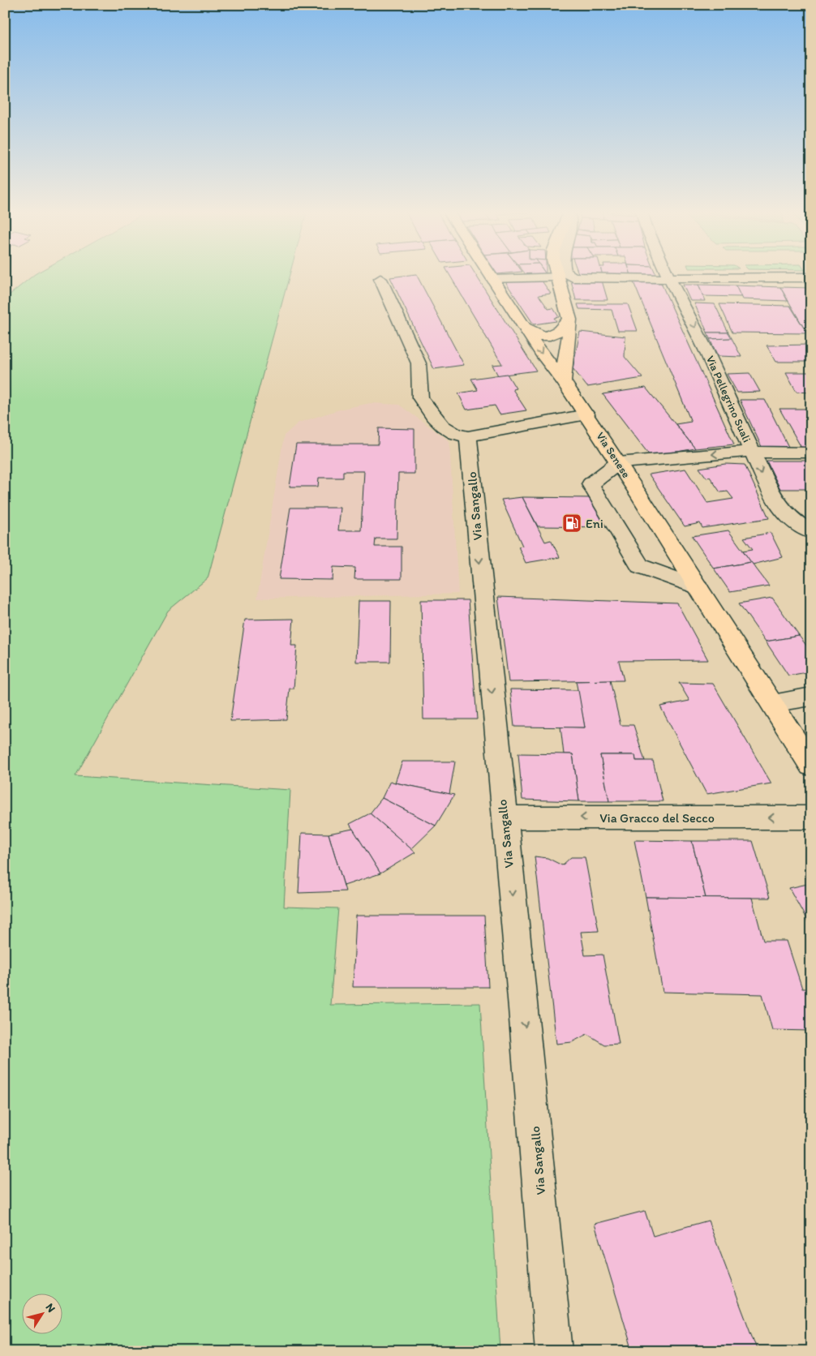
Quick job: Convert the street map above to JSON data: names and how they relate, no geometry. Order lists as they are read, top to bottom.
{
  "streets": {
    "main road": ["Via Senese"],
    "street": ["Via Pellegrino Suali", "Via Sangallo", "Via Gracco del Secco"]
  },
  "crossings": [
    ["Via Sangallo", "Via Gracco del Secco"]
  ],
  "one_way": ["Via Pellegrino Suali", "Via Sangallo", "Via Gracco del Secco"],
  "places": {
    "fuel station": ["Eni"]
  },
  "north": "top right"
}
